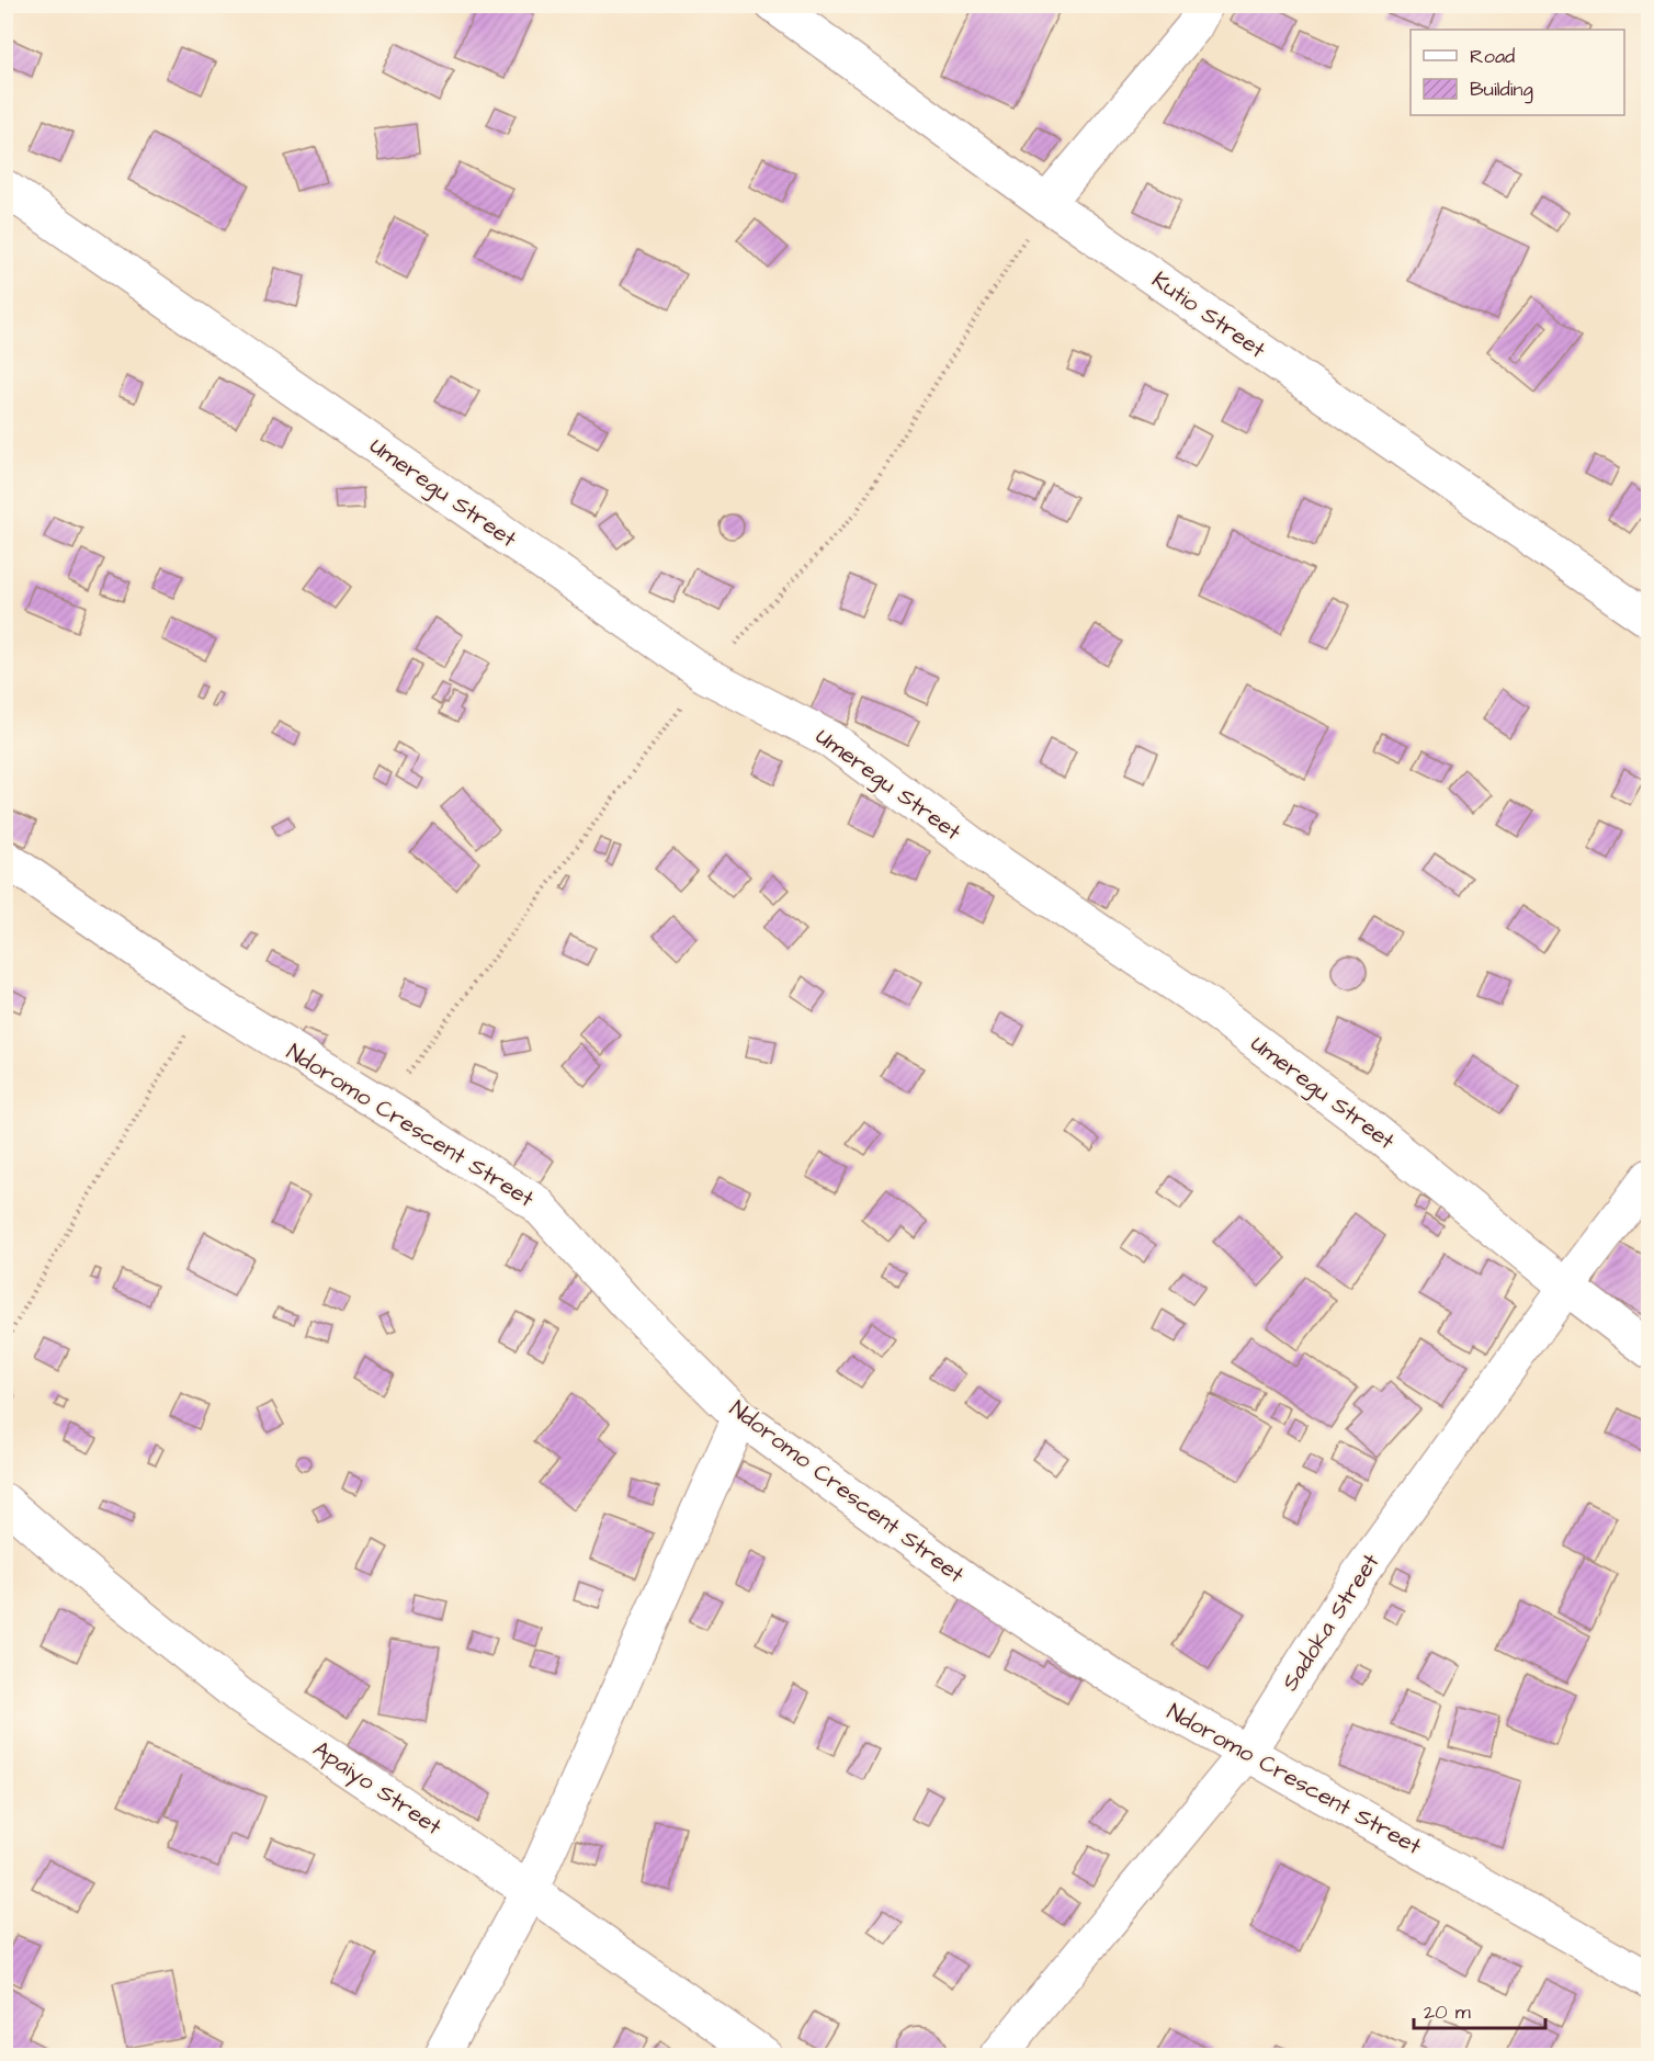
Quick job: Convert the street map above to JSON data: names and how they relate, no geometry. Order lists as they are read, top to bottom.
{
  "streets": {
    "street": [
      "Kutio Street",
      "Umeregu Street",
      "Ndoromo Crescent Street",
      "Sadoka Street",
      "Apaiyo Street"
    ]
  },
  "crossings": [
    ["Umeregu Street", "Sadoka Street"],
    ["Ndoromo Crescent Street", "Sadoka Street"]
  ],
  "legend": ["Road", "Building"],
  "scale_bar": "20 m"
}
